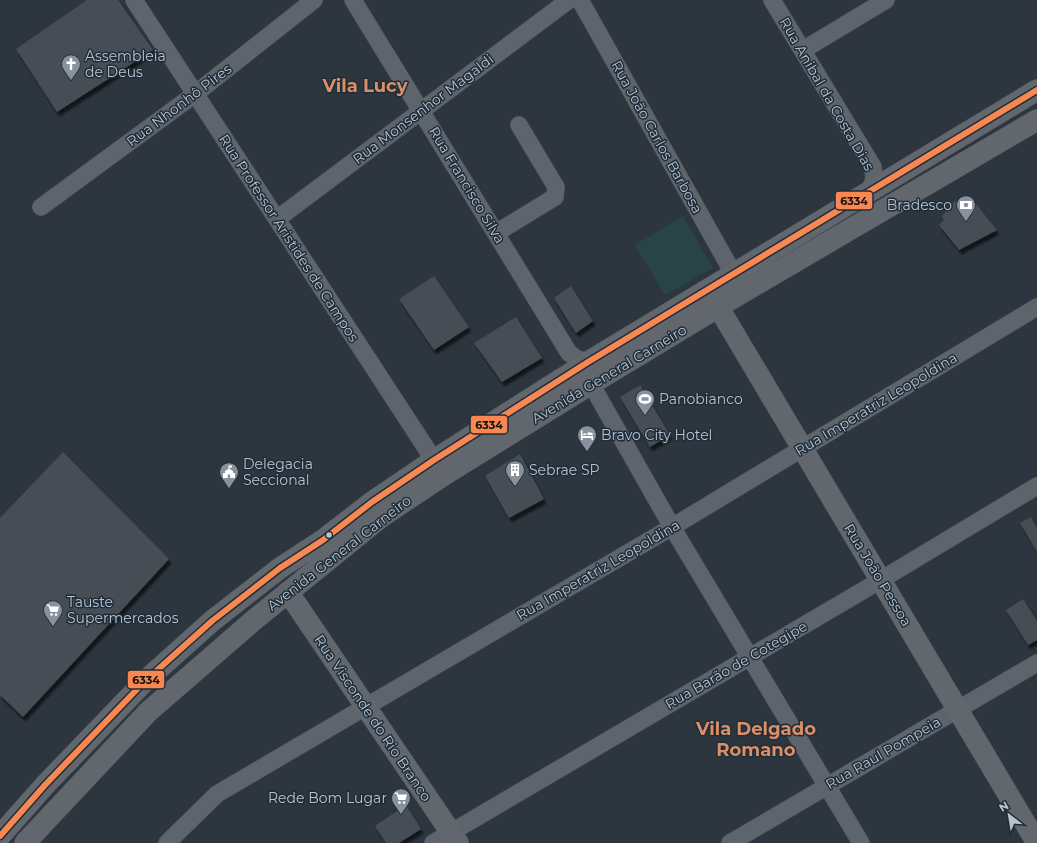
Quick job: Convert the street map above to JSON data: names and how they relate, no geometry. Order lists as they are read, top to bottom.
{
  "streets": {
    "main road": ["Avenida General Carneiro", "Rua João Pessoa", "Rua Visconde do Rio Branco"],
    "street": [
      "Rua Anibal da Costa Dias",
      "Rua Nhonhô Pires",
      "Rua Monsenhor Magaldi",
      "Rua João Carlos Barbosa",
      "Rua Francisco Silva",
      "Rua Professor Aristides de Campos",
      "Rua Imperatriz Leopoldina",
      "Rua Barão de Cotegipe",
      "Rua Raul Pompeia"
    ]
  },
  "crossings": [
    ["Rua Anibal da Costa Dias", "Avenida General Carneiro"],
    ["Rua Nhonhô Pires", "Rua Professor Aristides de Campos"],
    ["Rua Monsenhor Magaldi", "Rua Francisco Silva"],
    ["Rua Monsenhor Magaldi", "Rua Professor Aristides de Campos"],
    ["Rua João Carlos Barbosa", "Avenida General Carneiro"],
    ["Rua Francisco Silva", "Avenida General Carneiro"],
    ["Rua Professor Aristides de Campos", "Avenida General Carneiro"],
    ["Avenida General Carneiro", "Rua João Pessoa"],
    ["Avenida General Carneiro", "Rua Visconde do Rio Branco"],
    ["Rua Imperatriz Leopoldina", "Rua João Pessoa"],
    ["Rua Imperatriz Leopoldina", "Rua Visconde do Rio Branco"],
    ["Rua João Pessoa", "Rua Barão de Cotegipe"],
    ["Rua João Pessoa", "Rua Raul Pompeia"],
    ["Rua Barão de Cotegipe", "Rua Visconde do Rio Branco"]
  ],
  "districts": ["Vila Lucy", "Vila Delgado Romano"],
  "places": {
    "church": ["Assembleia de Deus"],
    "bank": ["Bradesco"],
    "sports": ["Panobianco"],
    "hotel": ["Bravo City Hotel"],
    "building": ["Sebrae SP"],
    "public building": ["Delegacia Seccional"],
    "supermarket": ["Tauste Supermercados", "Rede Bom Lugar"]
  },
  "lines": ["transit line 6334"],
  "north": "top left"
}
